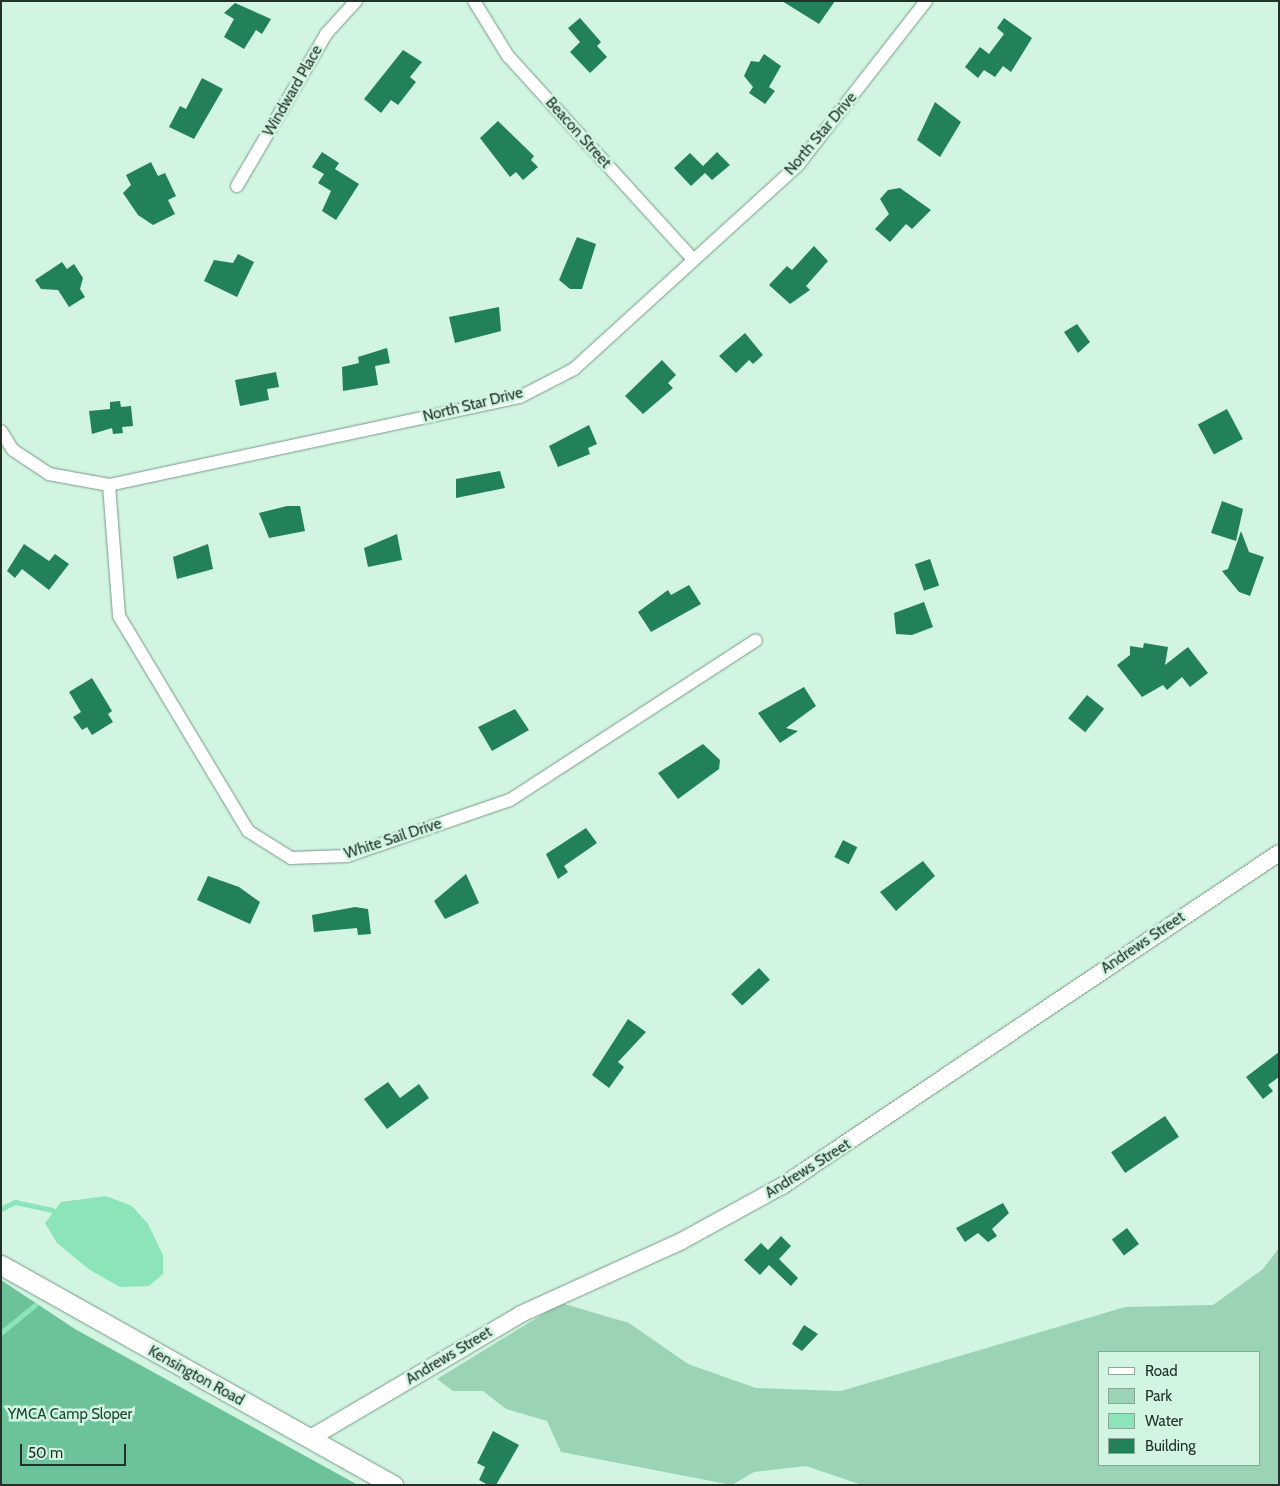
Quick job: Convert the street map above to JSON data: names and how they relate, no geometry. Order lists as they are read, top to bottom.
{
  "streets": {
    "main road": ["Kensington Road"],
    "street": [
      "Windward Place",
      "Beacon Street",
      "North Star Drive",
      "White Sail Drive",
      "Andrews Street"
    ]
  },
  "crossings": [
    ["Beacon Street", "North Star Drive"],
    ["North Star Drive", "White Sail Drive"],
    ["Andrews Street", "Kensington Road"]
  ],
  "parks": ["YMCA Camp Sloper"],
  "legend": [
    "Road",
    "Park",
    "Water",
    "Building"
  ],
  "scale_bar": "50 m"
}
